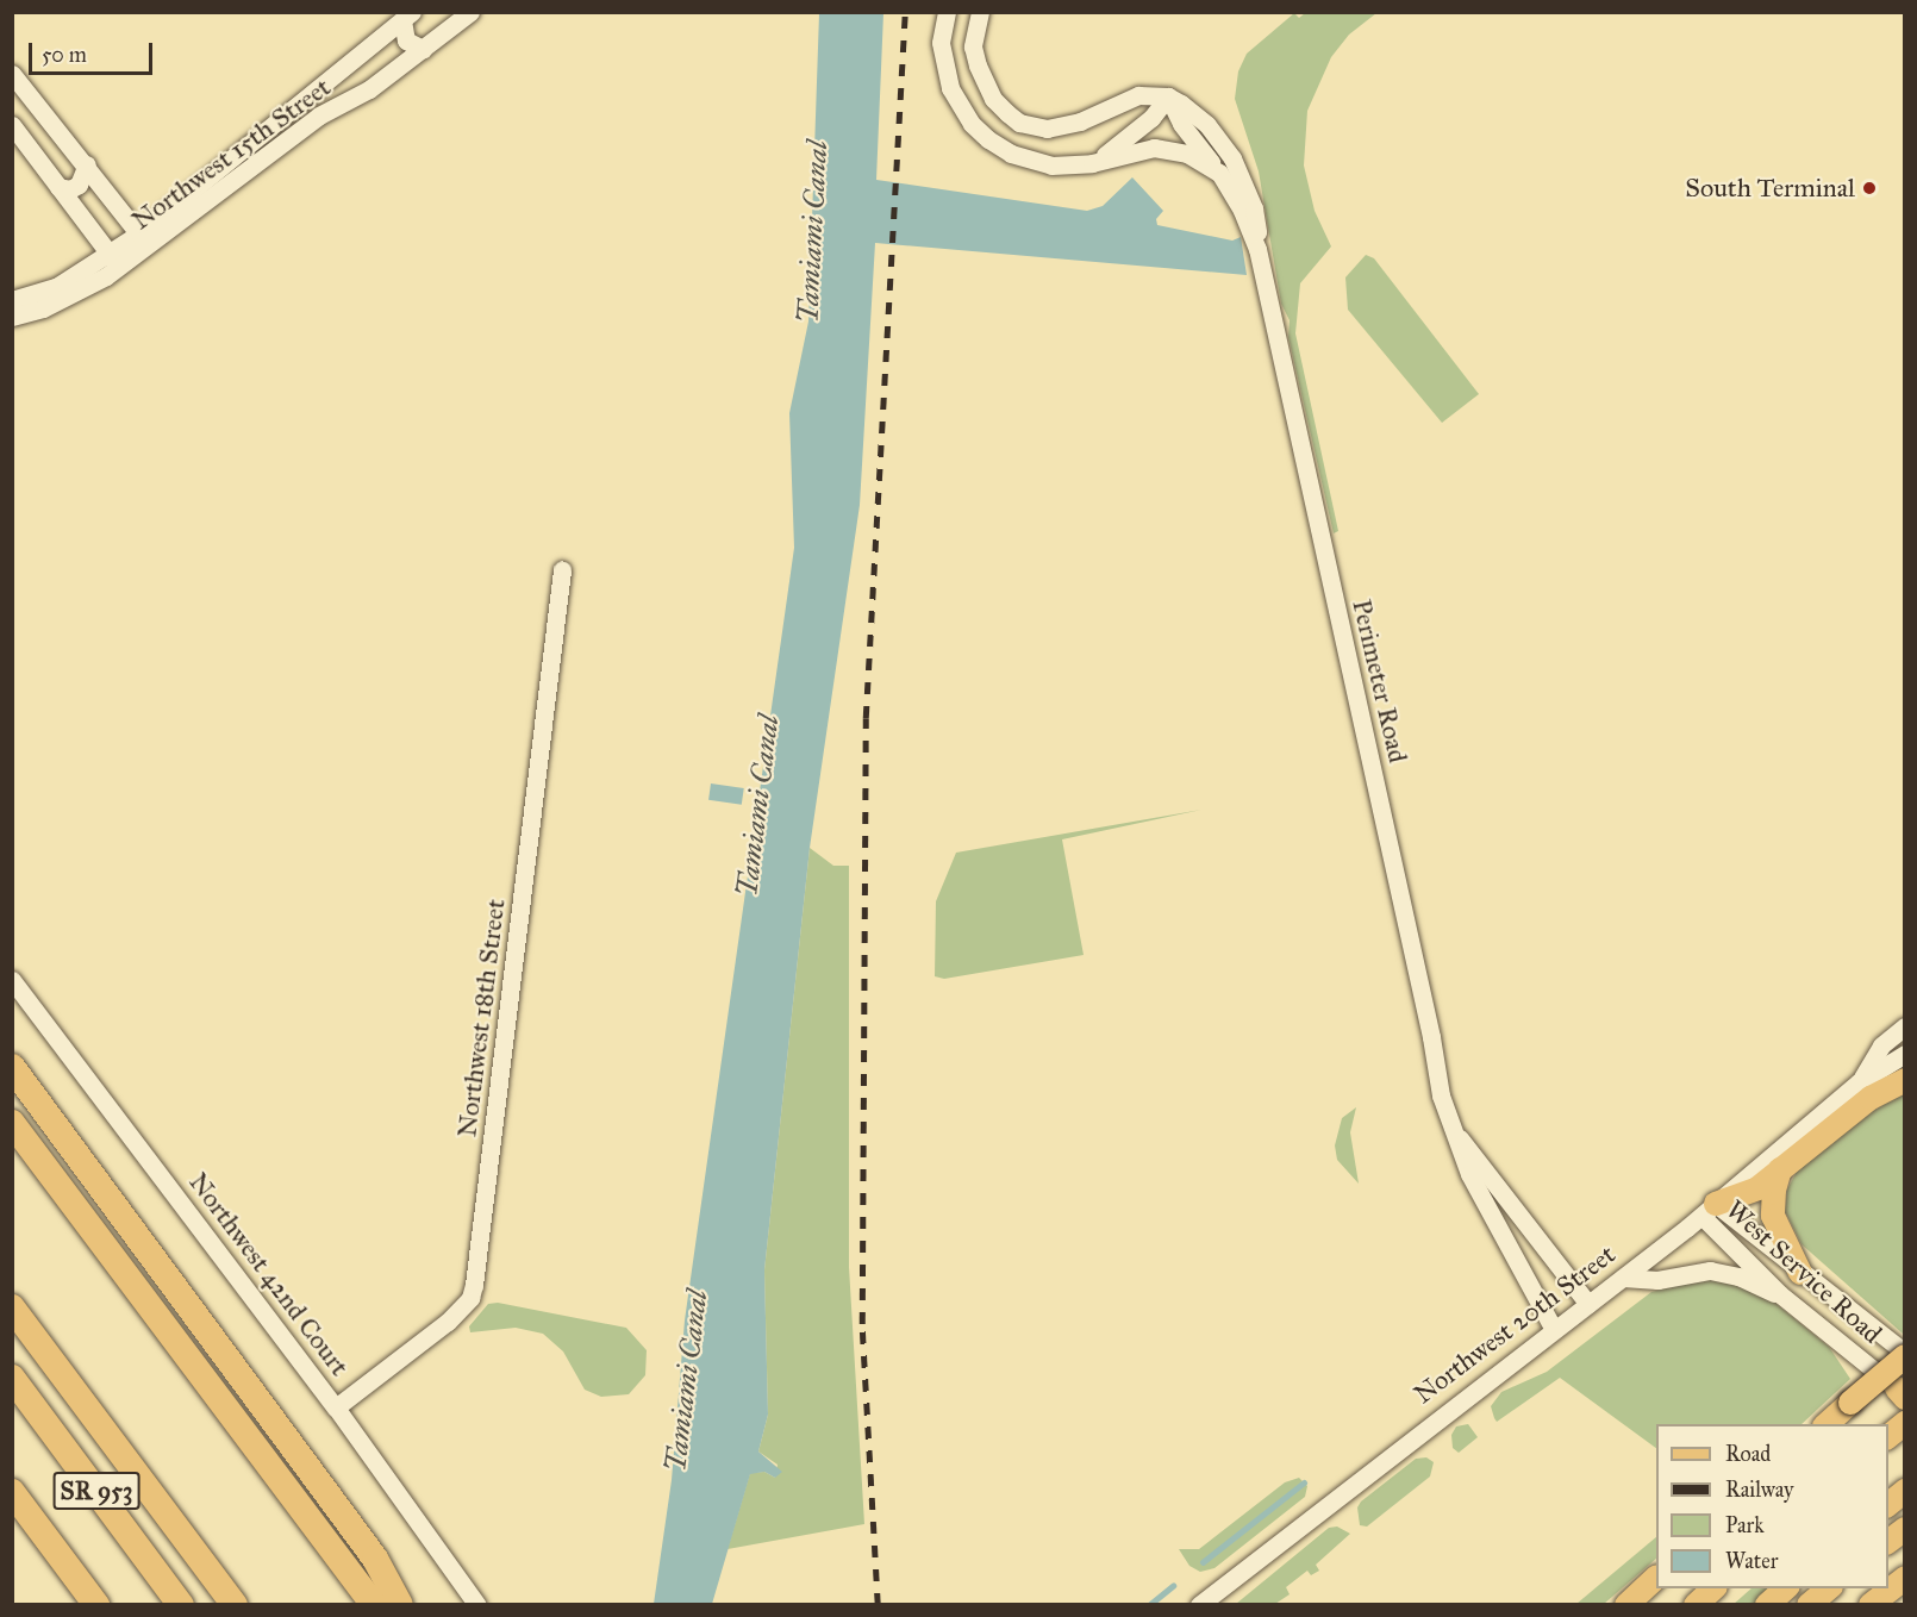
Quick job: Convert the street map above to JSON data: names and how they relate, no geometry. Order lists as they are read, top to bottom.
{
  "streets": {
    "highway": ["SR 953"],
    "street": [
      "Northwest 15th Street",
      "Perimeter Road",
      "Northwest 18th Street",
      "West Service Road",
      "Northwest 42nd Court",
      "Northwest 20th Street"
    ]
  },
  "crossings": [
    ["Perimeter Road", "Northwest 20th Street"],
    ["Northwest 18th Street", "Northwest 42nd Court"],
    ["West Service Road", "Northwest 20th Street"]
  ],
  "water": ["Tamiami Canal"],
  "places": ["South Terminal"],
  "legend": [
    "Road",
    "Railway",
    "Park",
    "Water"
  ],
  "scale_bar": "50 m"
}
